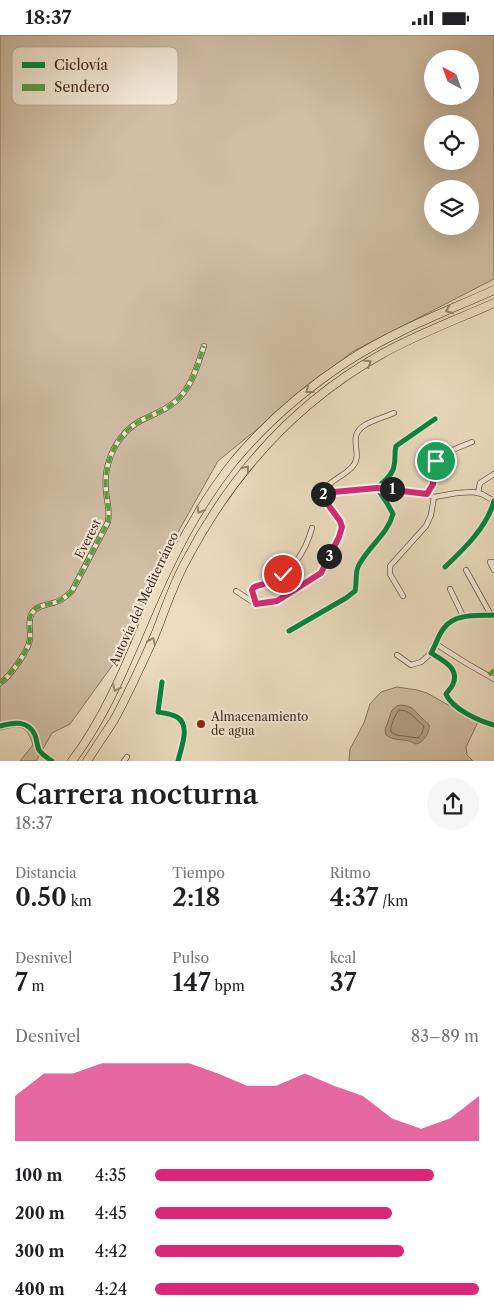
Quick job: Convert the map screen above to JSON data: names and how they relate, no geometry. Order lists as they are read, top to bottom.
{
  "streets": {
    "highway": ["Autovía del Mediterráneo"],
    "street": ["Everest"]
  },
  "places": ["Almacenamiento de agua"],
  "legend": ["Ciclovía", "Sendero"],
  "north": "top left",
  "page": {
    "status": "18:37",
    "pins": ["1", "2", "3"],
    "heading": ["Carrera nocturna", "18:37"],
    "stats": [
      ["Distancia", "0.50 km"],
      ["Tiempo", "2:18"],
      ["Ritmo", "4:37 /km"],
      ["Desnivel", "7 m"],
      ["Pulso", "147 bpm"],
      ["kcal", "37"]
    ],
    "chart": ["Desnivel", "83–89 m"],
    "list": [
      {
        "name": "100 m",
        "note": "4:35"
      },
      {
        "name": "200 m",
        "note": "4:45"
      },
      {
        "name": "300 m",
        "note": "4:42"
      },
      {
        "name": "400 m",
        "note": "4:24"
      }
    ]
  }
}
